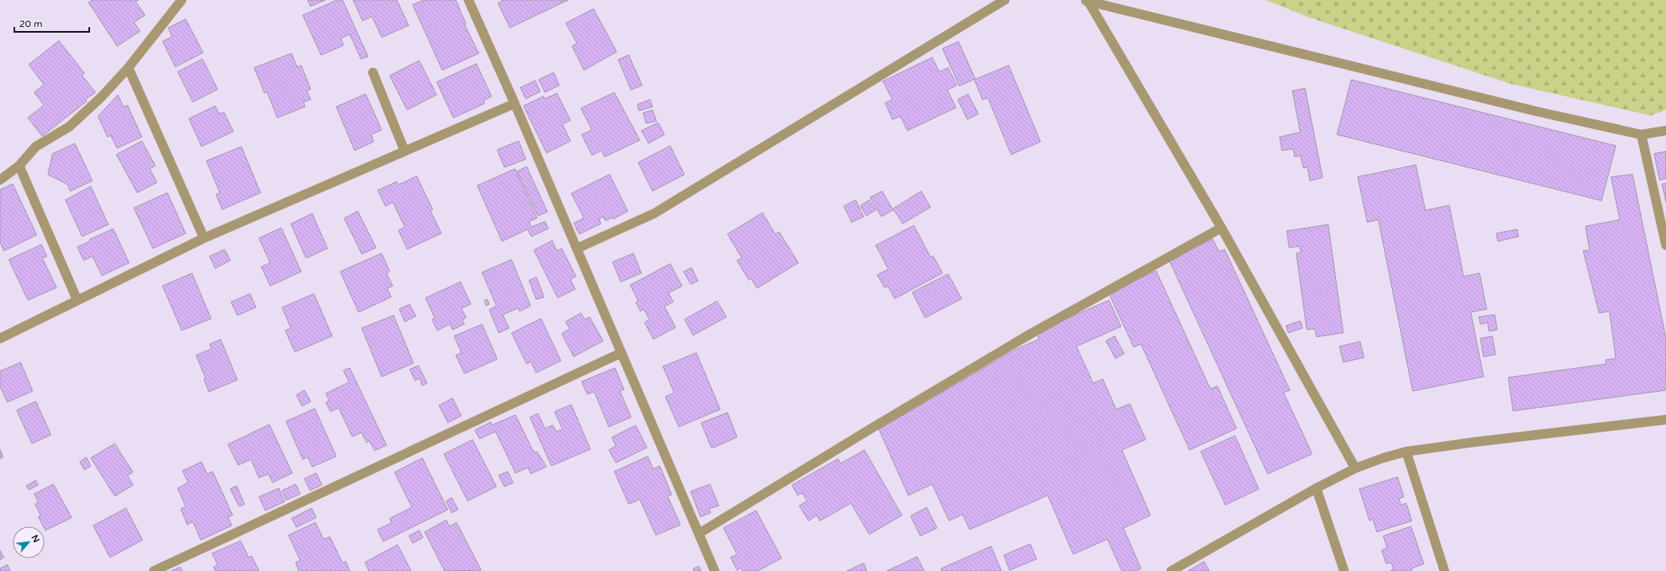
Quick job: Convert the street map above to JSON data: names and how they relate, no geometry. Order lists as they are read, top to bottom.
{
  "scale_bar": "20 m",
  "north": "top right"
}
